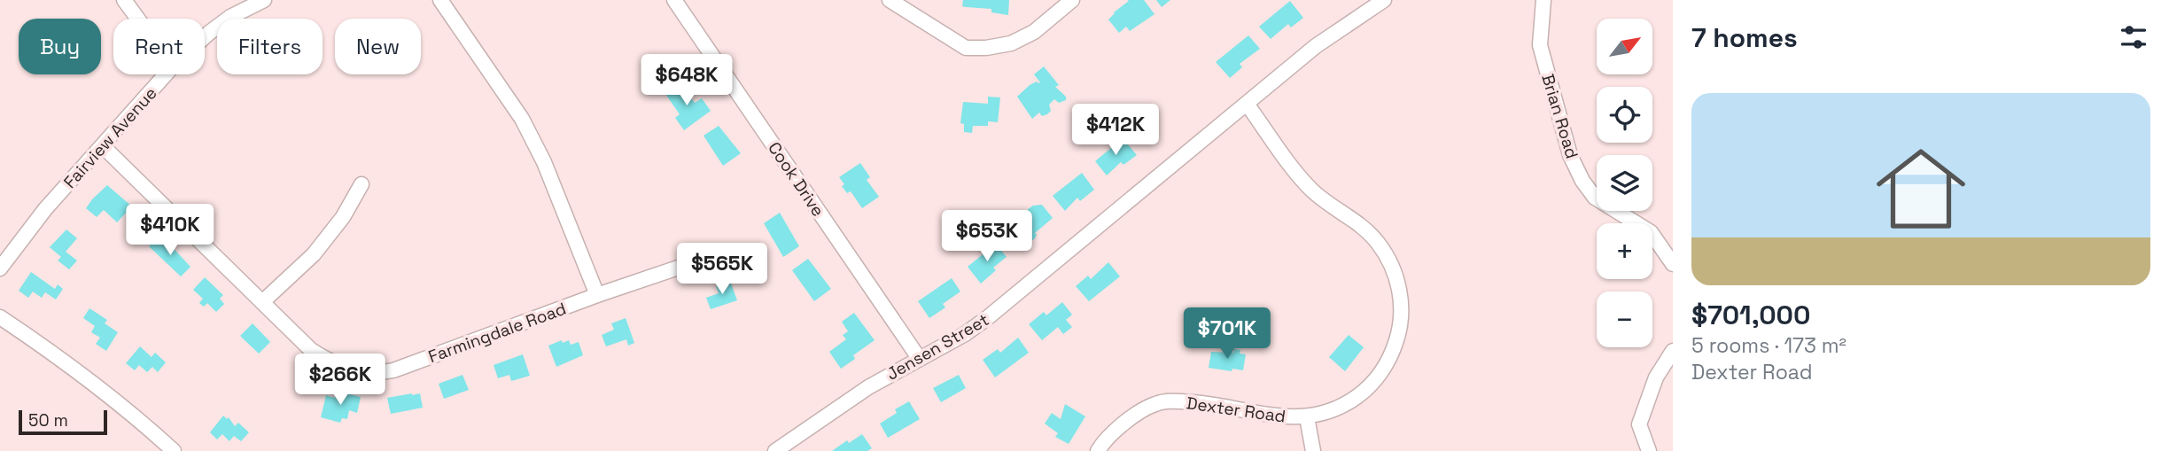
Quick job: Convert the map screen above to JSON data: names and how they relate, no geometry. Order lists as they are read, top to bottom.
{
  "streets": {
    "street": [
      "Brian Road",
      "Fairview Avenue",
      "Cook Drive",
      "Farmingdale Road",
      "Jensen Street",
      "Dexter Road"
    ]
  },
  "crossings": [
    ["Fairview Avenue", "Farmingdale Road"],
    ["Cook Drive", "Jensen Street"],
    ["Jensen Street", "Dexter Road"]
  ],
  "scale_bar": "50 m",
  "north": "top right",
  "page": {
    "heading": "7 homes",
    "map_buttons": ["+", "−"],
    "chip": [
      "Buy",
      "Rent",
      "Filters",
      "New"
    ],
    "price": [
      "$648K",
      "$412K",
      "$410K",
      "$653K",
      "$565K",
      "$701K",
      "$266K"
    ],
    "list": [
      {
        "name": "$701,000",
        "note": "5 rooms · 173 m² · Dexter Road"
      }
    ],
    "scale": "50 m"
  }
}
